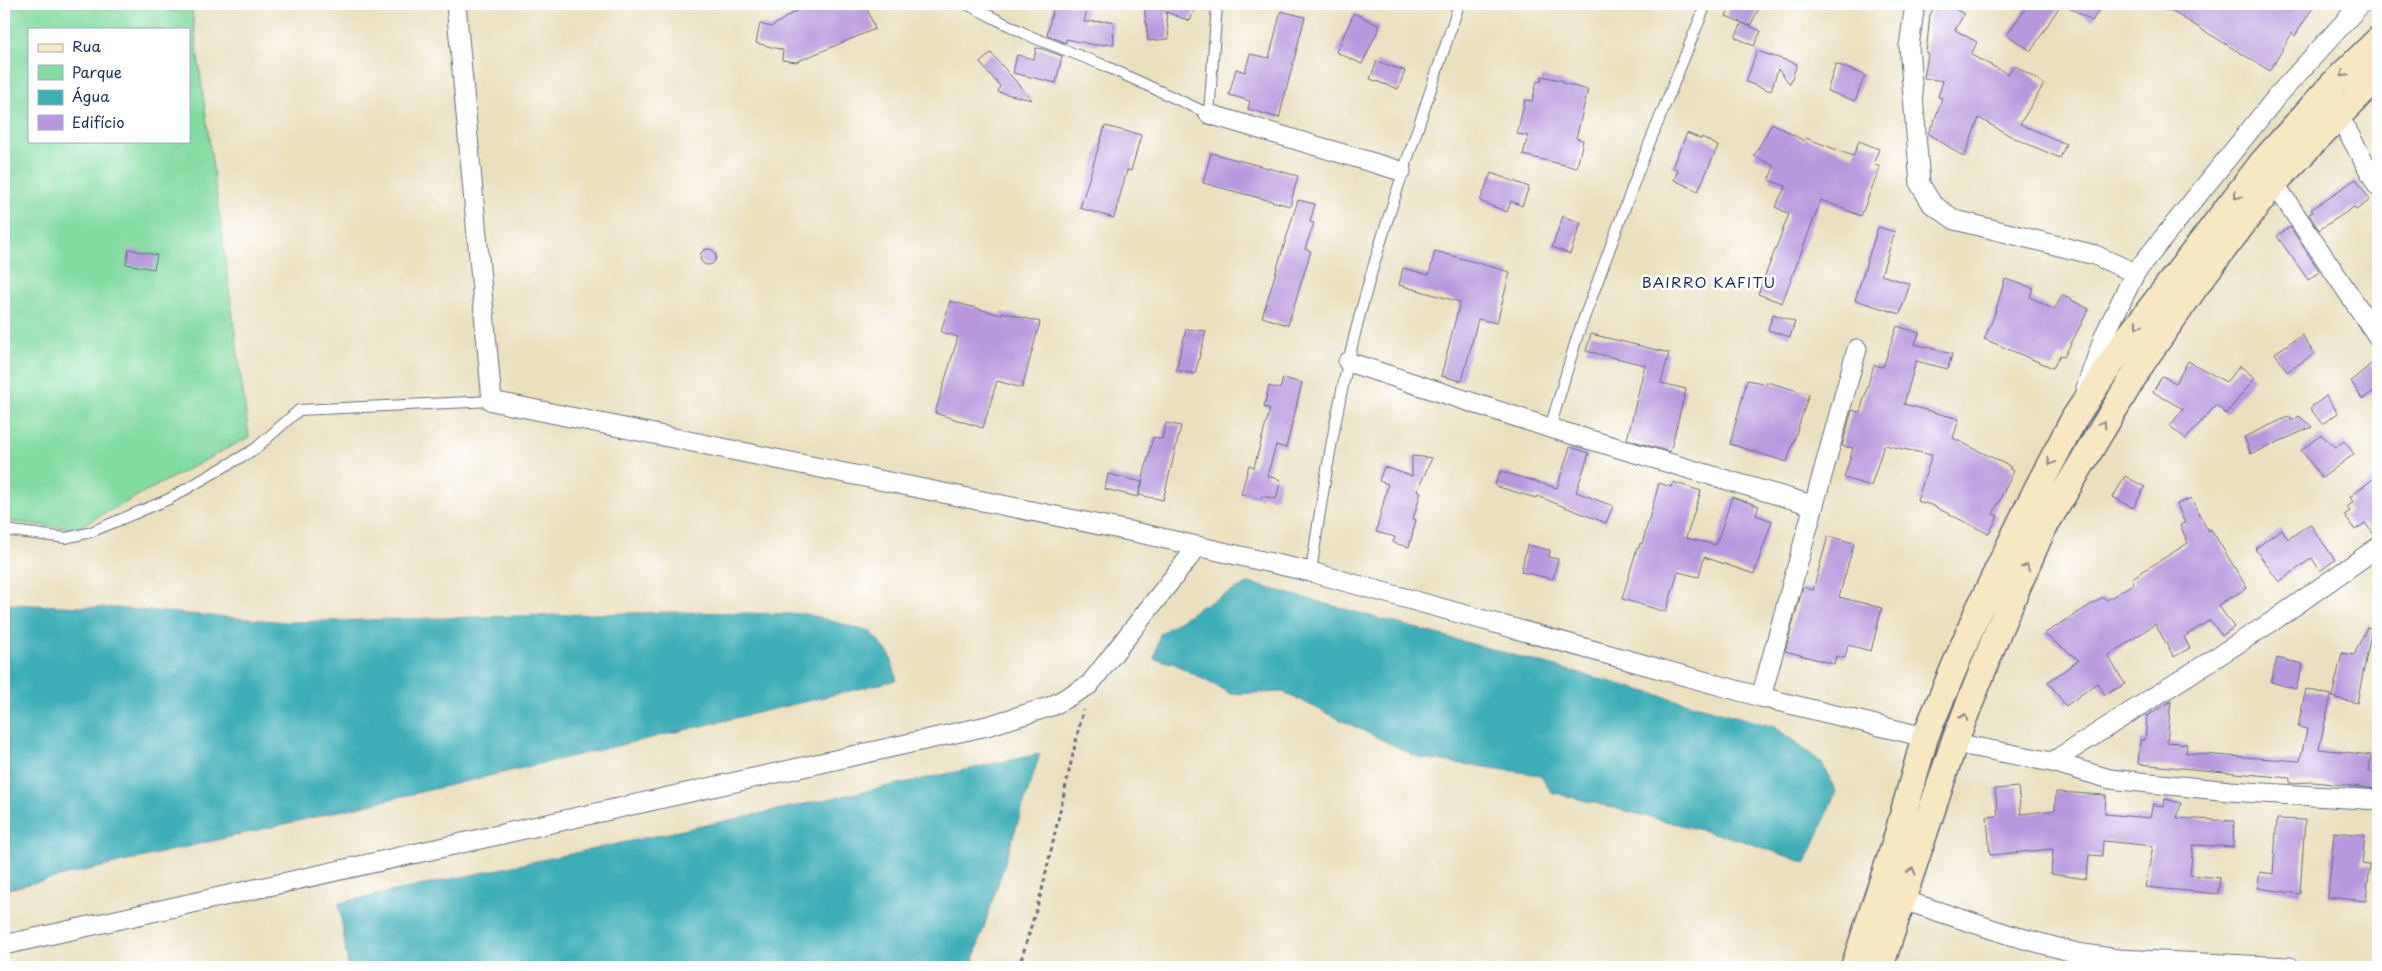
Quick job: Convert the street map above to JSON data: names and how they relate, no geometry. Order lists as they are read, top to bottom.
{
  "districts": ["BAIRRO KAFITU"],
  "legend": [
    "Rua",
    "Parque",
    "Água",
    "Edifício"
  ]
}
